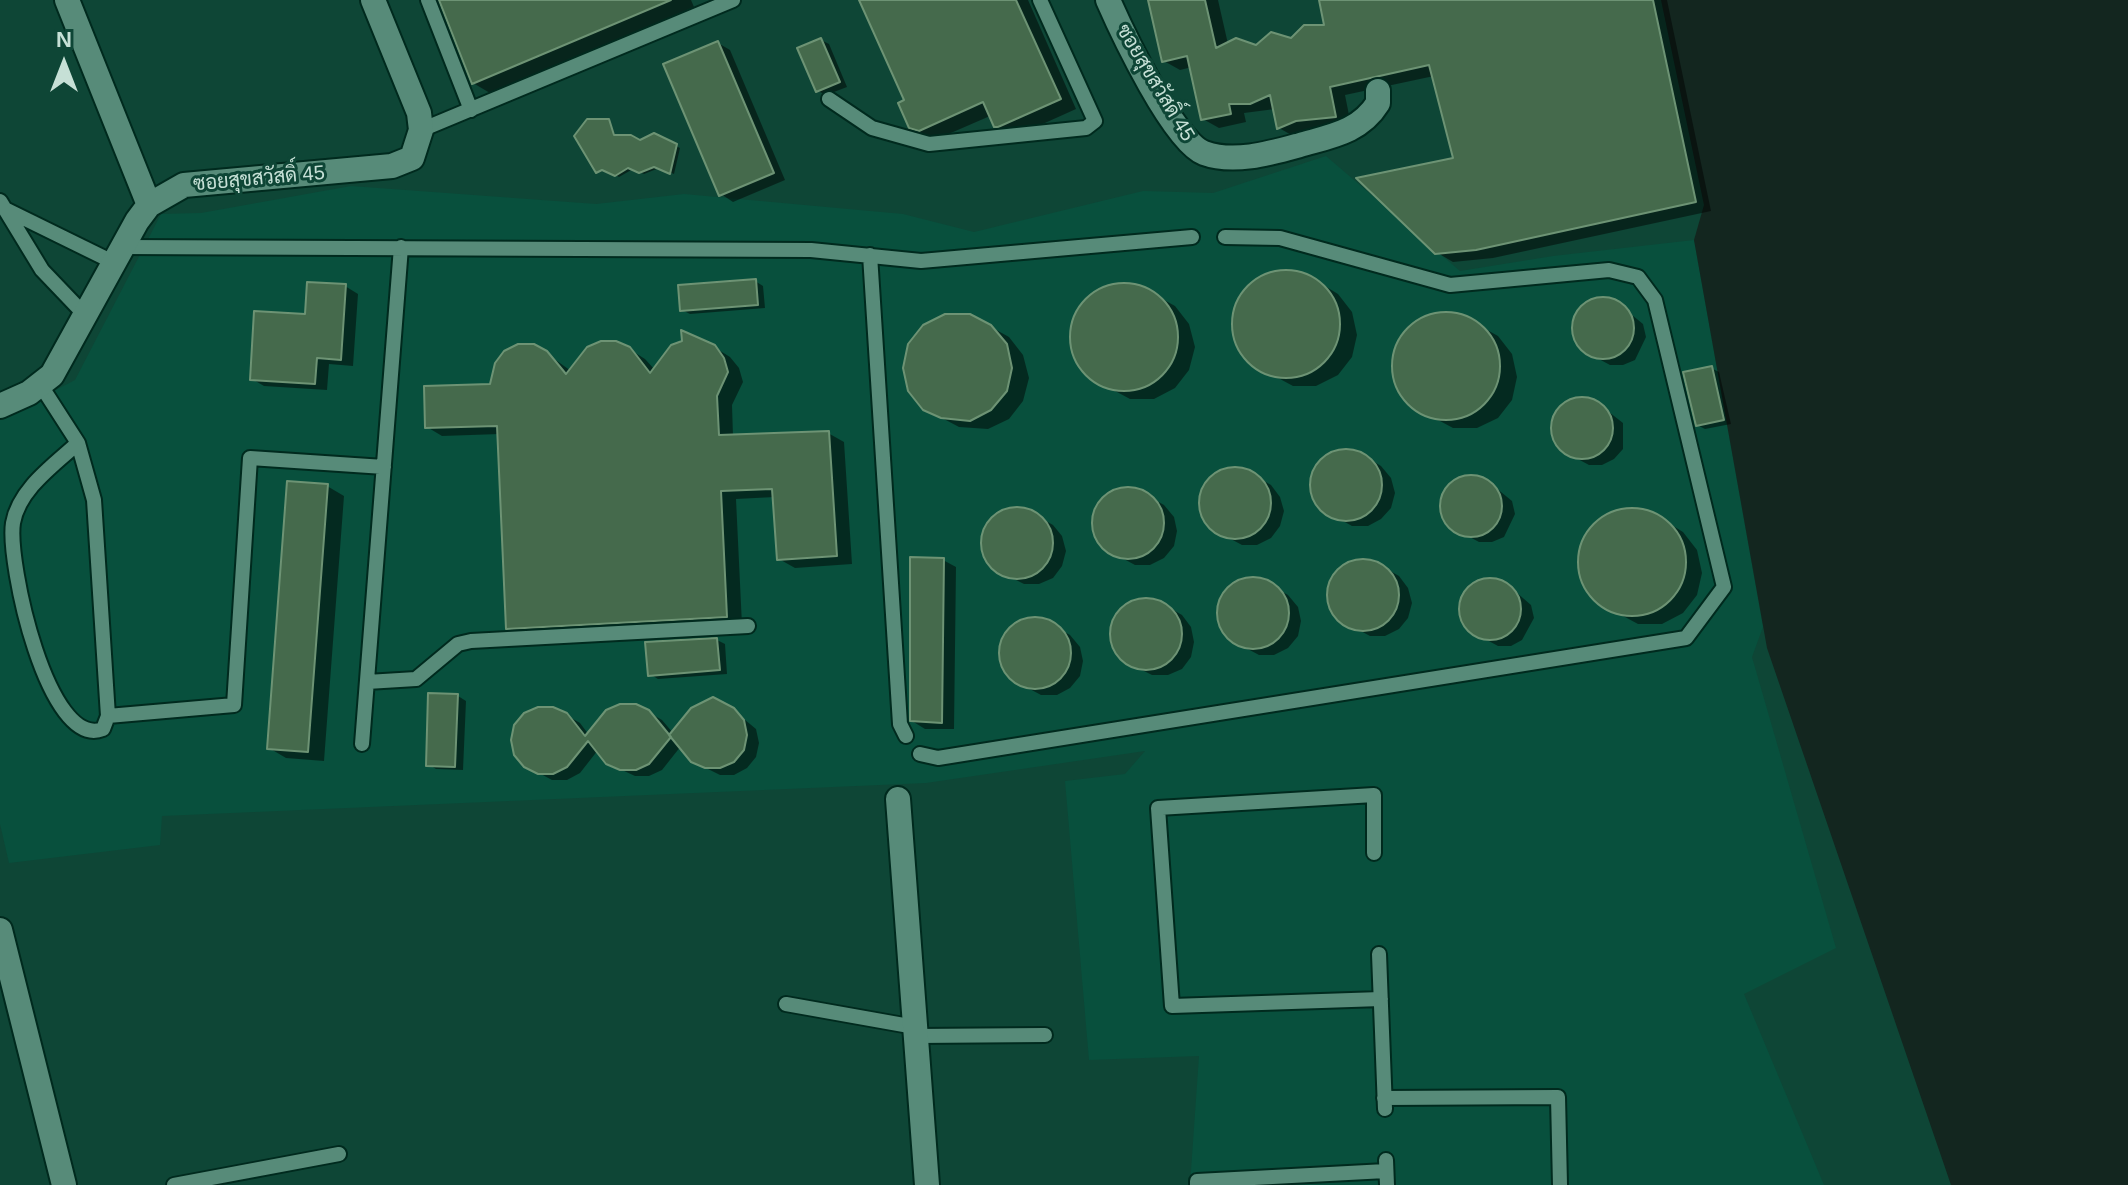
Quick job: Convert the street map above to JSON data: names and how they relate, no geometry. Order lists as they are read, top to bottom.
{
  "streets": {
    "street": ["ซอยสุขสวัสดิ์ 45"]
  },
  "north": "top"
}
